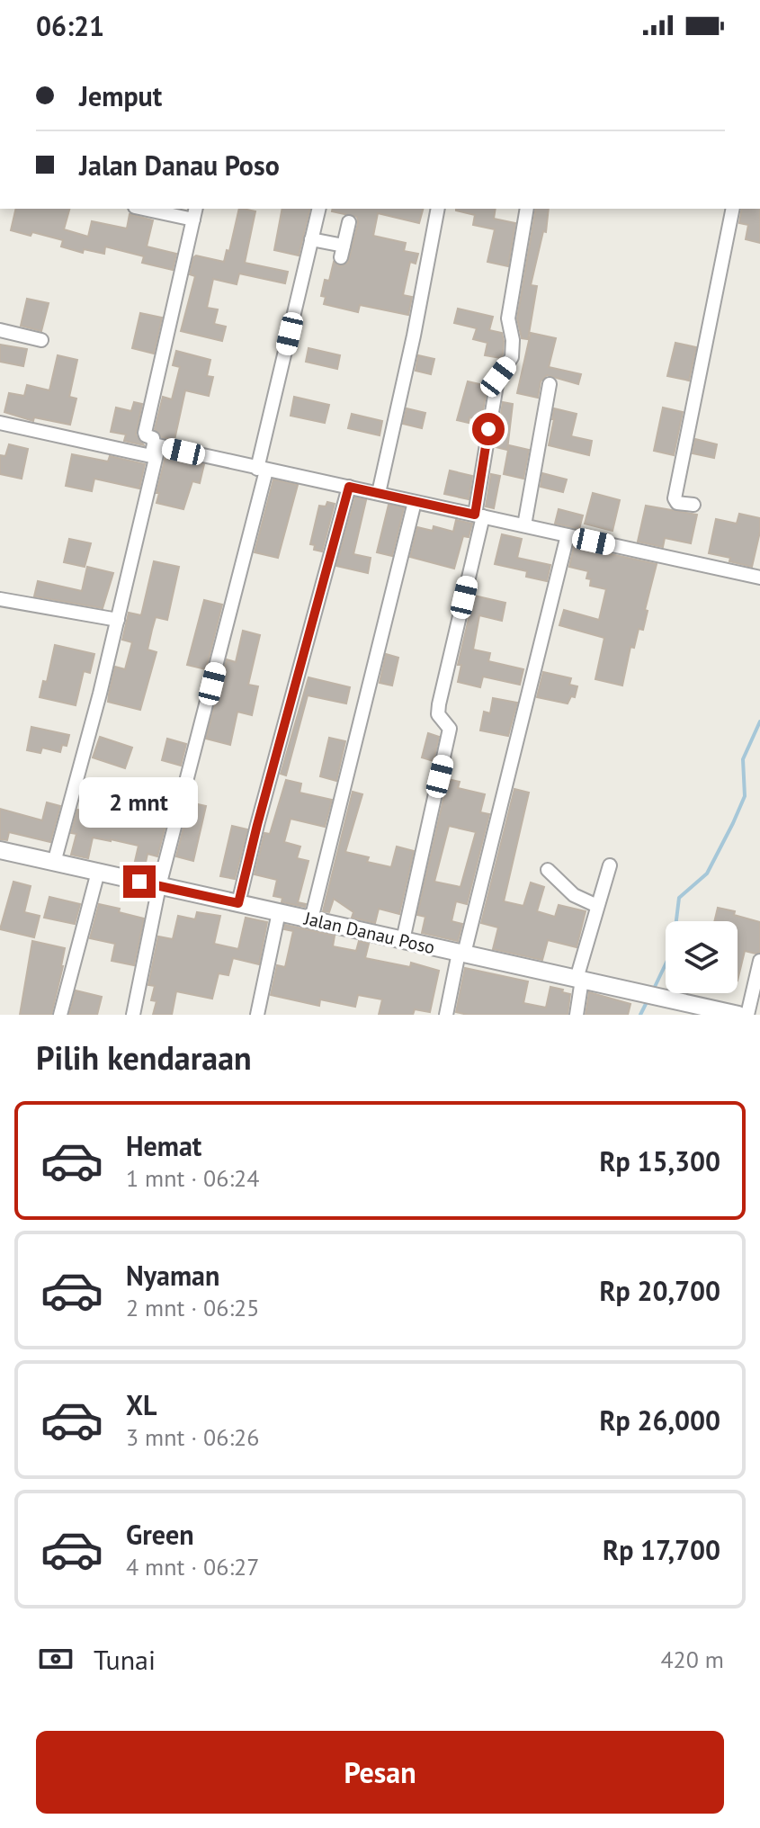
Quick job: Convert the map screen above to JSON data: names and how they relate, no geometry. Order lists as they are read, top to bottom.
{
  "streets": {
    "street": ["Jalan Danau Poso"]
  },
  "page": {
    "status": "06:21",
    "banner": ["Jemput", "Jalan Danau Poso"],
    "bubble": "2 mnt",
    "heading": "Pilih kendaraan",
    "list": [
      {
        "name": "Hemat",
        "note": "1 mnt · 06:24",
        "value": "Rp 15,300"
      },
      {
        "name": "Nyaman",
        "note": "2 mnt · 06:25",
        "value": "Rp 20,700"
      },
      {
        "name": "XL",
        "note": "3 mnt · 06:26",
        "value": "Rp 26,000"
      },
      {
        "name": "Green",
        "note": "4 mnt · 06:27",
        "value": "Rp 17,700"
      }
    ],
    "pay": ["Tunai", "420 m"],
    "buttons": "Pesan"
  }
}
